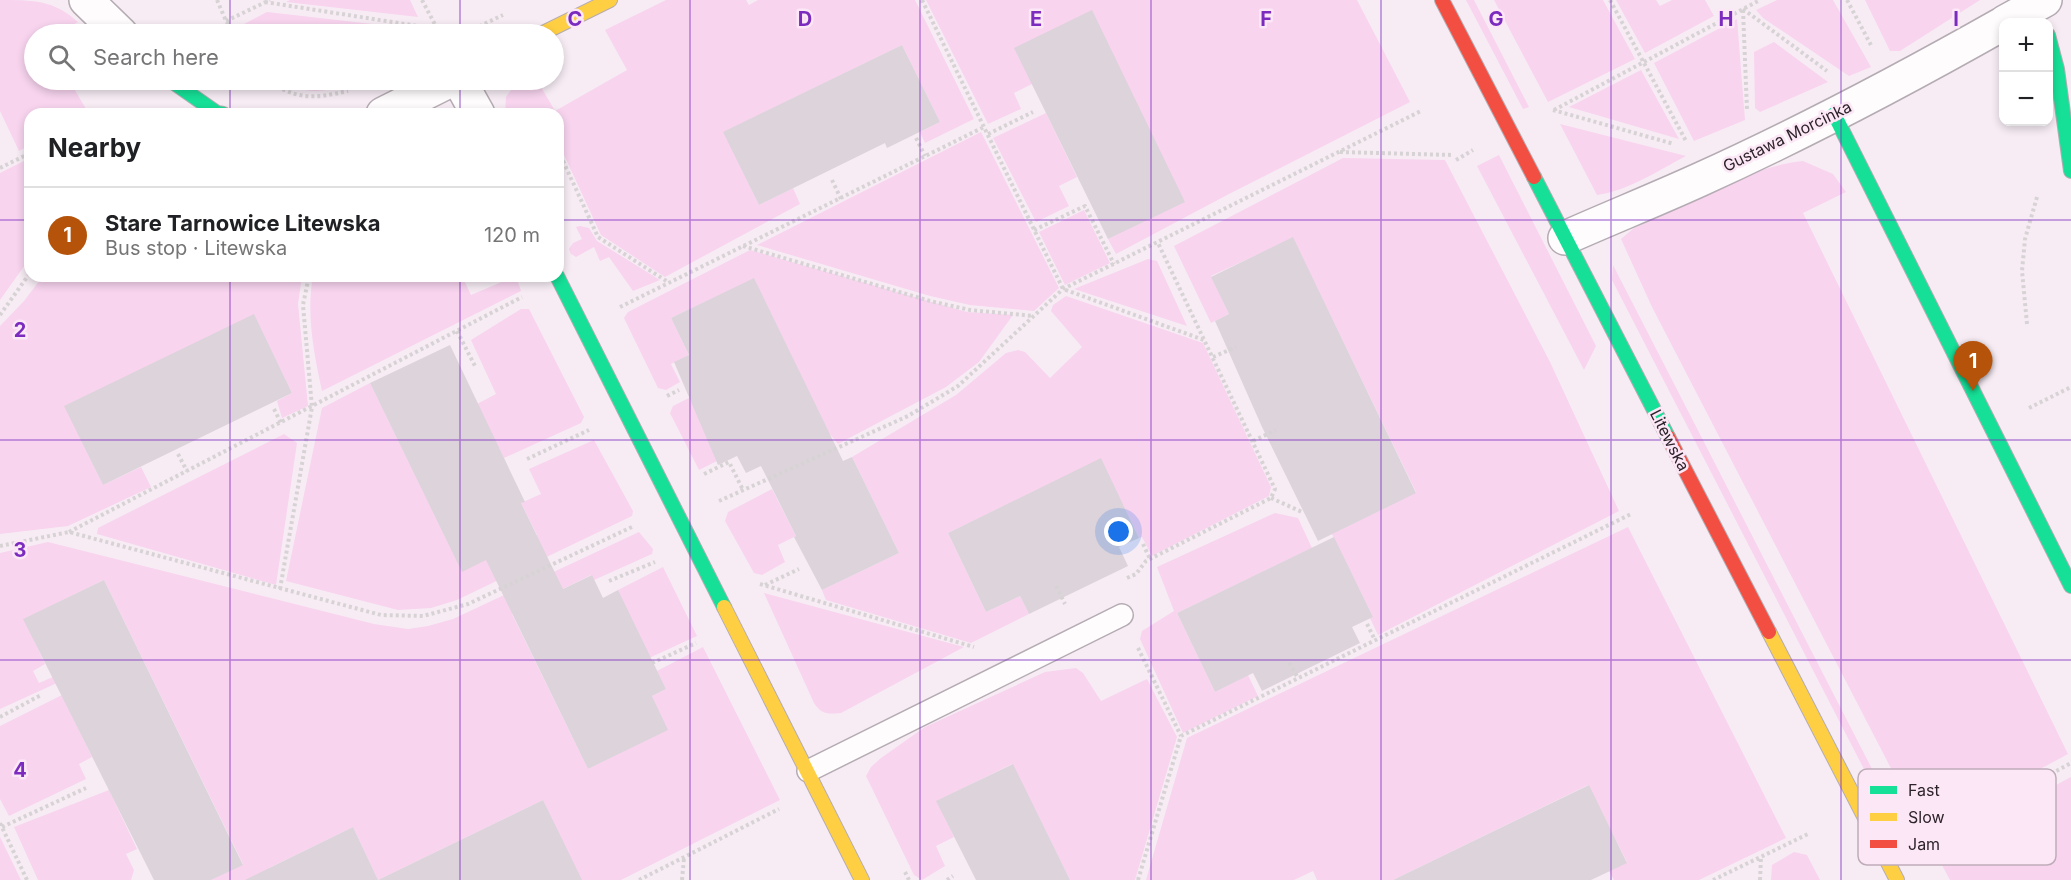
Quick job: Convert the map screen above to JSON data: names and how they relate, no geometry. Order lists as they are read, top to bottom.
{
  "streets": {
    "street": ["Gustawa Morcinka", "Litewska"]
  },
  "crossings": [
    ["Gustawa Morcinka", "Litewska"]
  ],
  "legend": ["Fast", "Slow", "Jam"],
  "page": {
    "map_buttons": ["+", "−"],
    "search": "Search here",
    "heading": "Nearby",
    "list": [
      {
        "mark": "1",
        "name": "Stare Tarnowice Litewska",
        "note": "Bus stop · Litewska",
        "value": "120 m"
      }
    ],
    "pins": "1"
  },
  "grid": {
    "columns": [
      "C",
      "D",
      "E",
      "F",
      "G",
      "H",
      "I"
    ],
    "rows": ["2", "3", "4"]
  }
}
